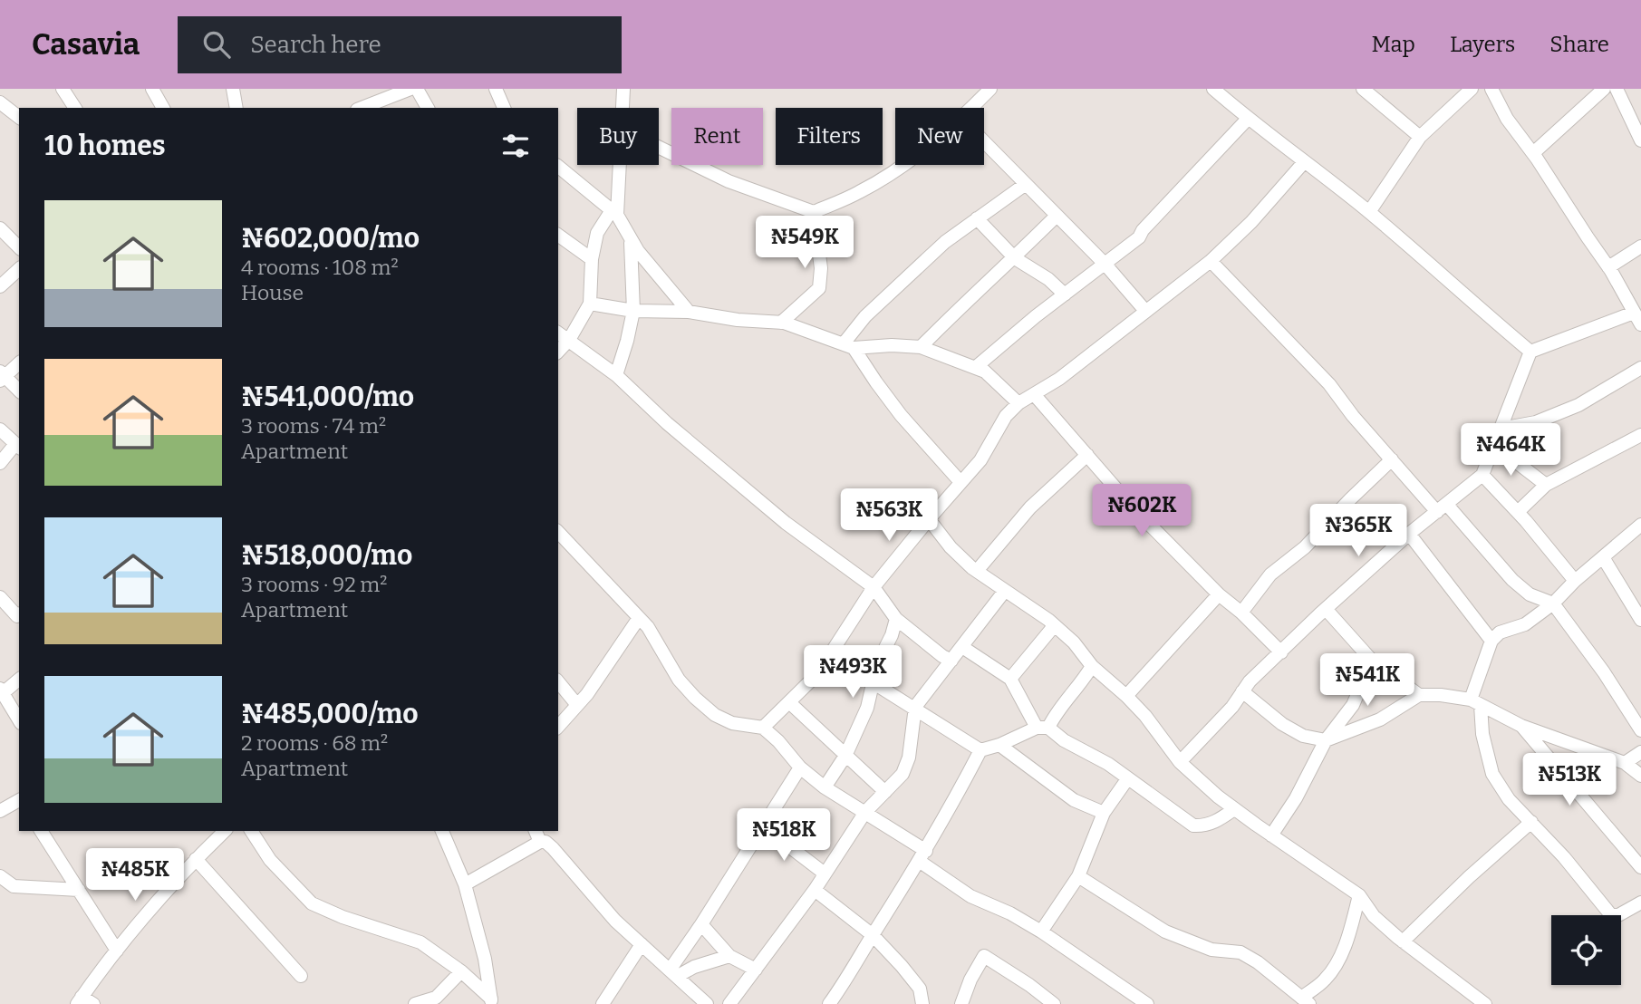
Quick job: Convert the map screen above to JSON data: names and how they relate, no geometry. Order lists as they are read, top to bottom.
{
  "page": {
    "header": "Casavia",
    "search": "Search here",
    "nav": ["Map", "Layers", "Share"],
    "chip": [
      "Buy",
      "Rent",
      "Filters",
      "New"
    ],
    "heading": "10 homes",
    "list": [
      {
        "name": "₦602,000/mo",
        "note": "4 rooms · 108 m² · House"
      },
      {
        "name": "₦541,000/mo",
        "note": "3 rooms · 74 m² · Apartment"
      },
      {
        "name": "₦518,000/mo",
        "note": "3 rooms · 92 m² · Apartment"
      },
      {
        "name": "₦485,000/mo",
        "note": "2 rooms · 68 m² · Apartment"
      }
    ],
    "price": [
      "₦549K",
      "₦464K",
      "₦602K",
      "₦563K",
      "₦365K",
      "₦493K",
      "₦541K",
      "₦513K",
      "₦518K",
      "₦485K"
    ]
  }
}
